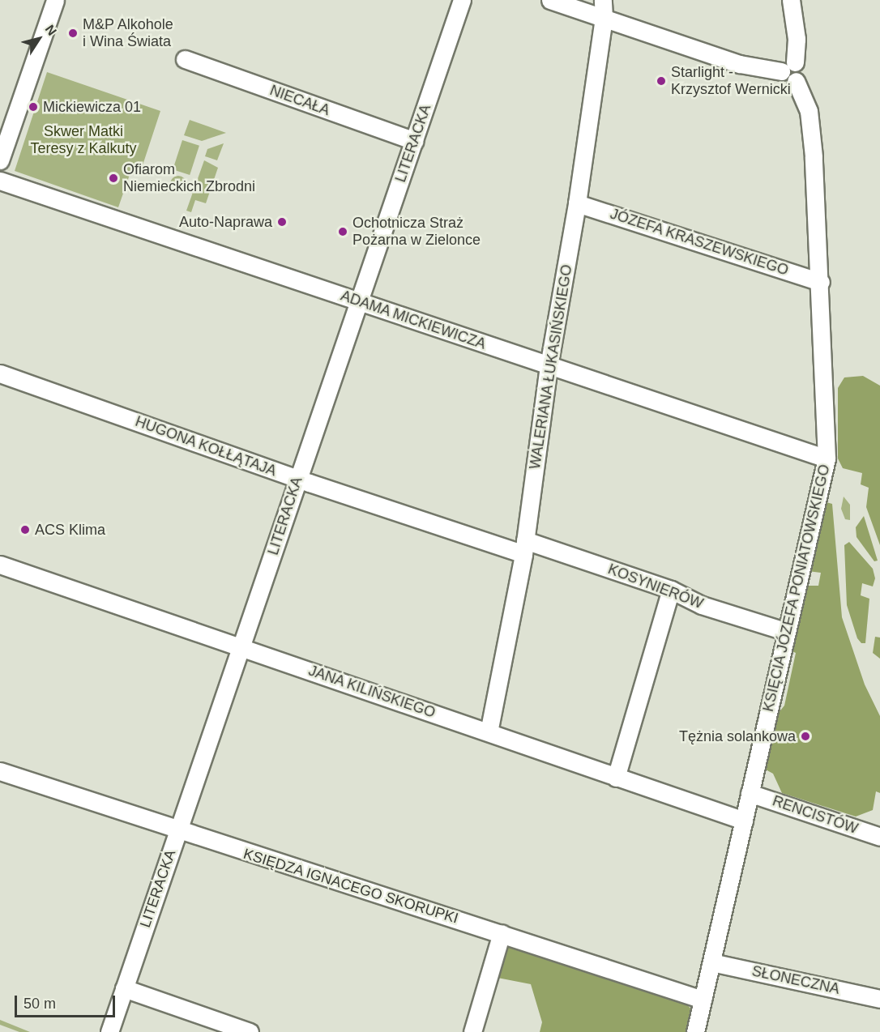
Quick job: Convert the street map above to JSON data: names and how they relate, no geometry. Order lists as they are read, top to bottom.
{
  "streets": {
    "street": [
      "NIECAŁA",
      "LITERACKA",
      "JÓZEFA KRASZEWSKIEGO",
      "ADAMA MICKIEWICZA",
      "WALERIANA ŁUKASIŃSKIEGO",
      "HUGONA KOŁŁĄTAJA",
      "KOSYNIERÓW",
      "KSIĘCIA JÓZEFA PONIATOWSKIEGO",
      "JANA KILIŃSKIEGO",
      "RENCISTÓW",
      "KSIĘDZA IGNACEGO SKORUPKI",
      "SŁONECZNA"
    ]
  },
  "crossings": [
    ["NIECAŁA", "LITERACKA"],
    ["LITERACKA", "ADAMA MICKIEWICZA"],
    ["LITERACKA", "HUGONA KOŁŁĄTAJA"],
    ["LITERACKA", "JANA KILIŃSKIEGO"],
    ["LITERACKA", "KSIĘDZA IGNACEGO SKORUPKI"],
    ["JÓZEFA KRASZEWSKIEGO", "WALERIANA ŁUKASIŃSKIEGO"],
    ["JÓZEFA KRASZEWSKIEGO", "KSIĘCIA JÓZEFA PONIATOWSKIEGO"],
    ["ADAMA MICKIEWICZA", "WALERIANA ŁUKASIŃSKIEGO"],
    ["ADAMA MICKIEWICZA", "KSIĘCIA JÓZEFA PONIATOWSKIEGO"],
    ["WALERIANA ŁUKASIŃSKIEGO", "HUGONA KOŁŁĄTAJA"],
    ["WALERIANA ŁUKASIŃSKIEGO", "KOSYNIERÓW"],
    ["WALERIANA ŁUKASIŃSKIEGO", "JANA KILIŃSKIEGO"],
    ["HUGONA KOŁŁĄTAJA", "KOSYNIERÓW"],
    ["KOSYNIERÓW", "KSIĘCIA JÓZEFA PONIATOWSKIEGO"],
    ["KSIĘCIA JÓZEFA PONIATOWSKIEGO", "JANA KILIŃSKIEGO"],
    ["KSIĘCIA JÓZEFA PONIATOWSKIEGO", "RENCISTÓW"],
    ["KSIĘCIA JÓZEFA PONIATOWSKIEGO", "KSIĘDZA IGNACEGO SKORUPKI"],
    ["KSIĘCIA JÓZEFA PONIATOWSKIEGO", "SŁONECZNA"]
  ],
  "parks": ["Skwer Matki Teresy z Kalkuty"],
  "places": [
    "M&P Alkohole i Wina Świata",
    "Starlight - Krzysztof Wernicki",
    "Mickiewicza 01",
    "Ofiarom Niemieckich Zbrodni",
    "Auto-Naprawa",
    "Ochotnicza Straż Pożarna w Zielonce",
    "ACS Klima",
    "Tężnia solankowa"
  ],
  "scale_bar": "50 m",
  "north": "top right"
}
